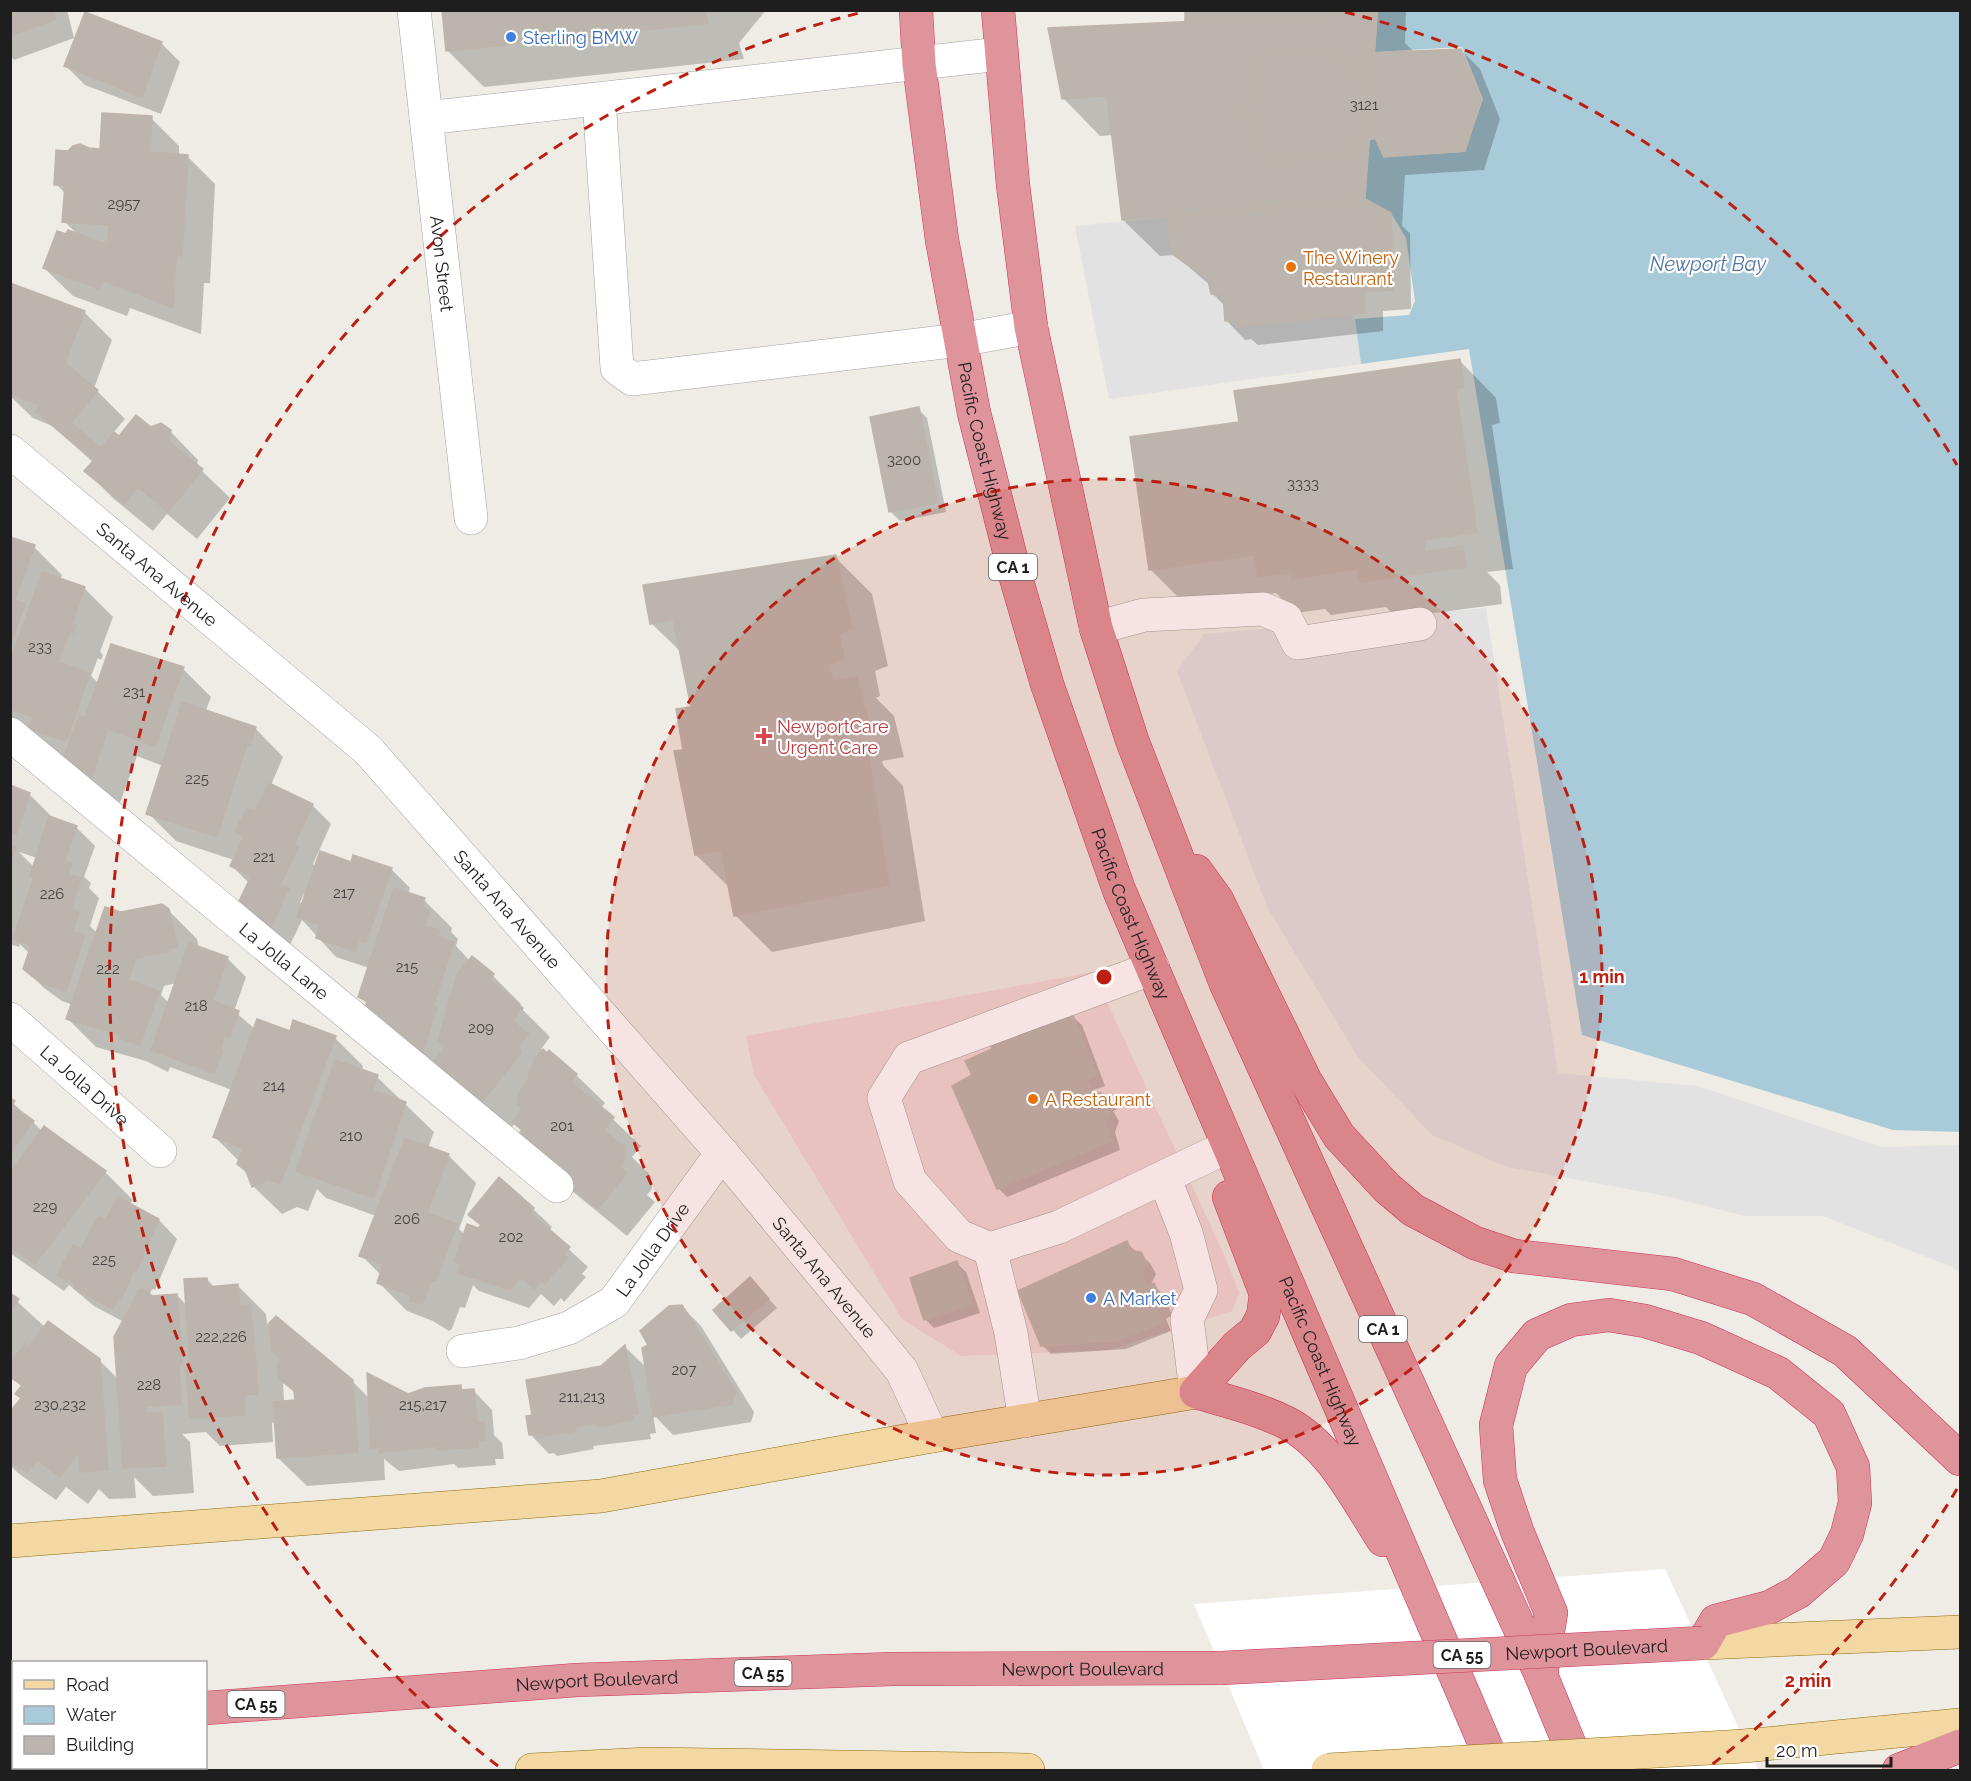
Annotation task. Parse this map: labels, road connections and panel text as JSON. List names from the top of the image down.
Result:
{
  "streets": {
    "highway": [
      "Pacific Coast Highway",
      "CA 1",
      "Newport Boulevard",
      "CA 55"
    ],
    "street": [
      "Avon Street",
      "Santa Ana Avenue",
      "La Jolla Lane",
      "La Jolla Drive"
    ]
  },
  "crossings": [
    ["Santa Ana Avenue", "La Jolla Drive"]
  ],
  "water": ["Newport Bay"],
  "places": {
    "other": [
      "Sterling BMW",
      "The Winery Restaurant",
      "A Restaurant",
      "A Market"
    ],
    "health": ["NewportCare Urgent Care"]
  },
  "house_numbers": [
    "3121",
    "2957",
    "3200",
    "3333",
    "233",
    "231",
    "225",
    "221",
    "217",
    "226",
    "215",
    "222",
    "218",
    "209",
    "214",
    "201",
    "210",
    "229",
    "206",
    "202",
    "225",
    "222,226",
    "207",
    "228",
    "211,213",
    "230,232",
    "215,217"
  ],
  "legend": ["Road", "Water", "Building"],
  "scale_bar": "20 m",
  "rings": ["1 min", "2 min"]
}
